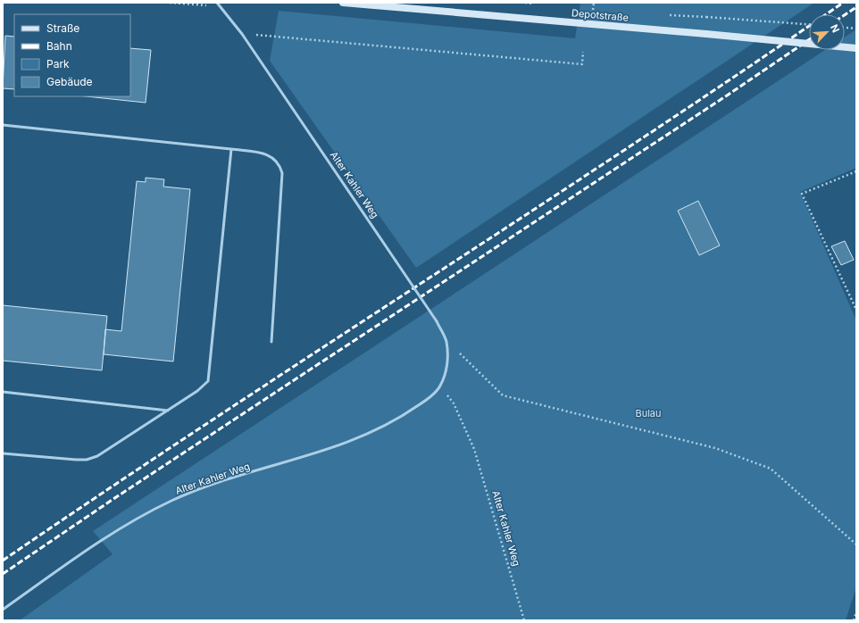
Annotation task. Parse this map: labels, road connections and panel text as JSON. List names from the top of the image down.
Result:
{
  "streets": {
    "main road": ["Depotstraße"],
    "lane": ["Alter Kahler Weg"]
  },
  "parks": ["Bulau"],
  "legend": [
    "Straße",
    "Bahn",
    "Park",
    "Gebäude"
  ],
  "north": "top right"
}
